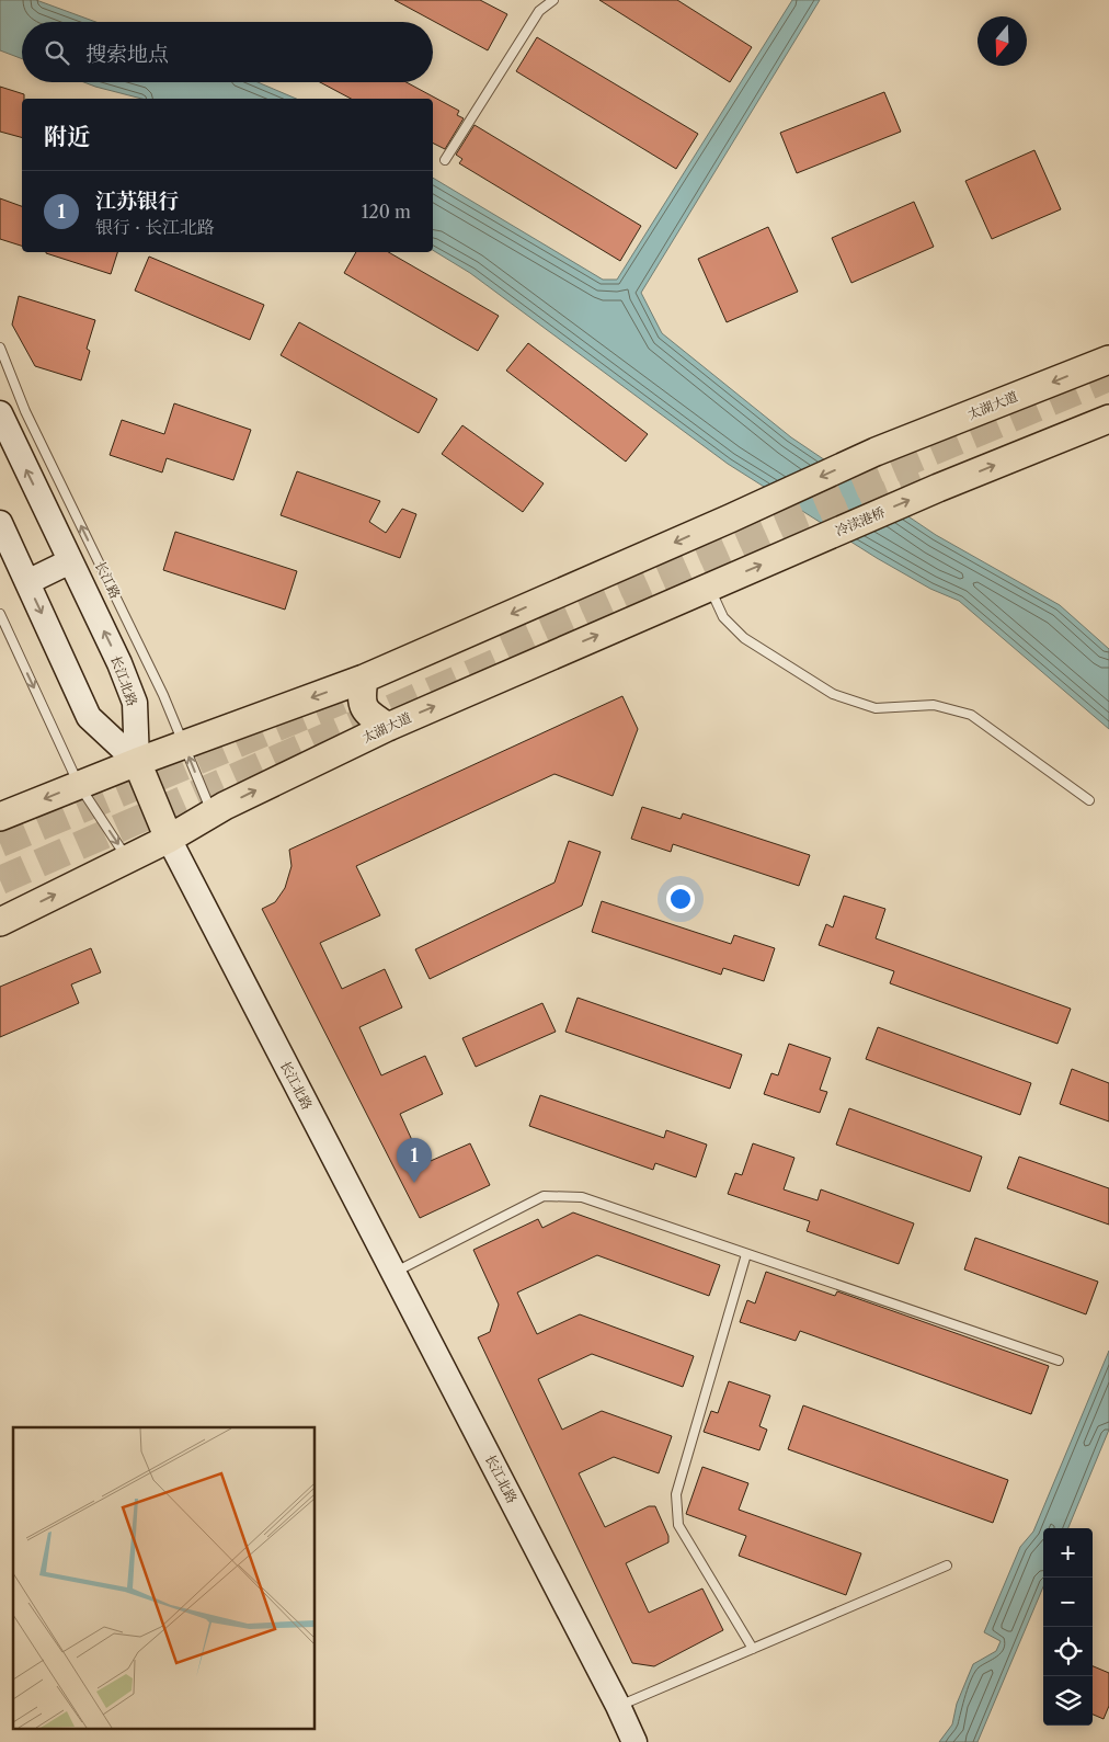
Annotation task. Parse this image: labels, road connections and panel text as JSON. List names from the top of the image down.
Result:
{
  "streets": {
    "main road": ["太湖大道", "冷渎港桥", "长江北路"],
    "lane": ["长江路"]
  },
  "crossings": [
    ["太湖大道", "冷渎港桥"],
    ["太湖大道", "长江路"],
    ["太湖大道", "长江北路"]
  ],
  "one_way": ["冷渎港桥", "长江路"],
  "north": "bottom",
  "page": {
    "search": "搜索地点",
    "heading": "附近",
    "list": [
      {
        "mark": "1",
        "name": "江苏银行",
        "note": "银行 · 长江北路",
        "value": "120 m"
      }
    ],
    "pins": "1",
    "map_buttons": ["+", "−"]
  }
}
